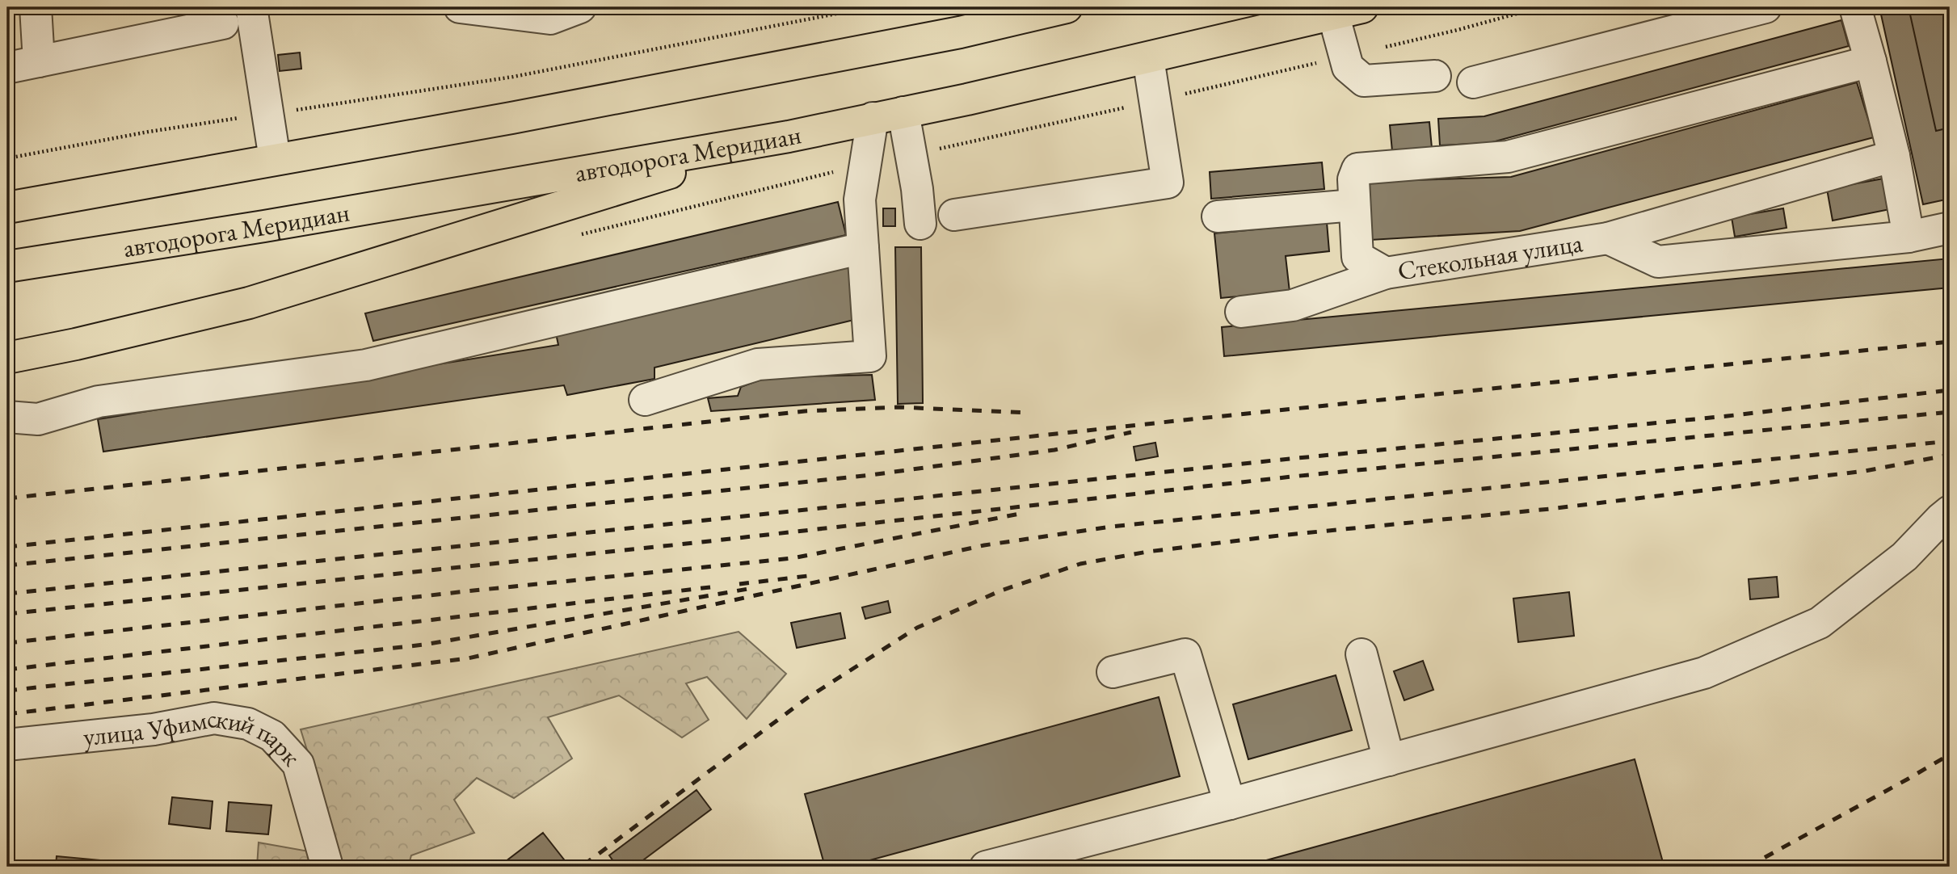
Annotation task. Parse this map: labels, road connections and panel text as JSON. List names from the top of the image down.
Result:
{
  "streets": {
    "main road": ["автодорога Меридиан"],
    "street": ["Стекольная улица", "улица Уфимский парк"]
  }
}
